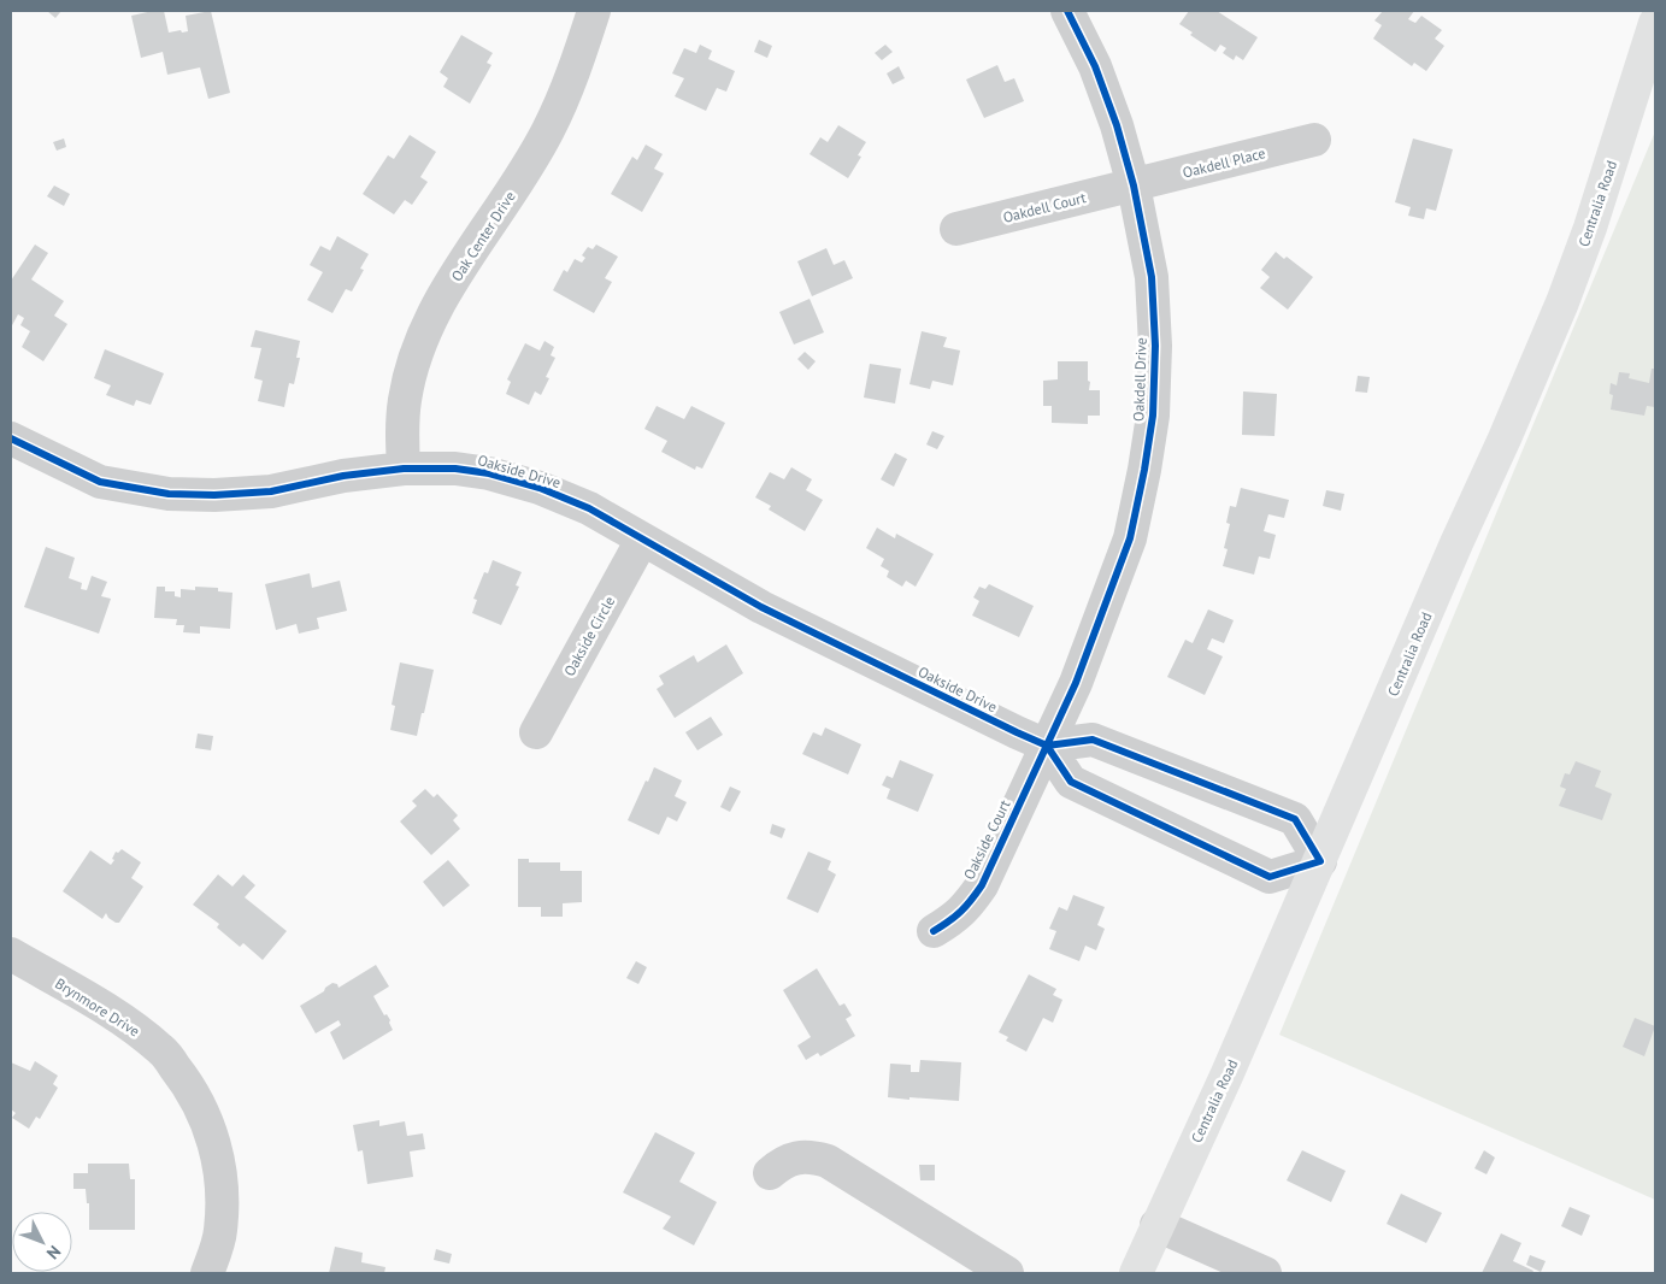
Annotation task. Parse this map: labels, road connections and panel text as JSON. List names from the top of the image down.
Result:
{
  "streets": {
    "main road": ["Centralia Road"],
    "street": [
      "Oakdell Place",
      "Oakdell Court",
      "Oak Center Drive",
      "Oakdell Drive",
      "Oakside Drive",
      "Oakside Circle",
      "Oakside Court",
      "Brynmore Drive"
    ]
  },
  "crossings": [
    ["Oakdell Place", "Oakdell Court"],
    ["Oakdell Place", "Oakdell Drive"],
    ["Oakdell Court", "Oakdell Drive"],
    ["Oak Center Drive", "Oakside Drive"],
    ["Oakdell Drive", "Oakside Drive"],
    ["Oakdell Drive", "Oakside Court"],
    ["Oakside Drive", "Oakside Circle"],
    ["Oakside Drive", "Oakside Court"]
  ],
  "north": "bottom right"
}
